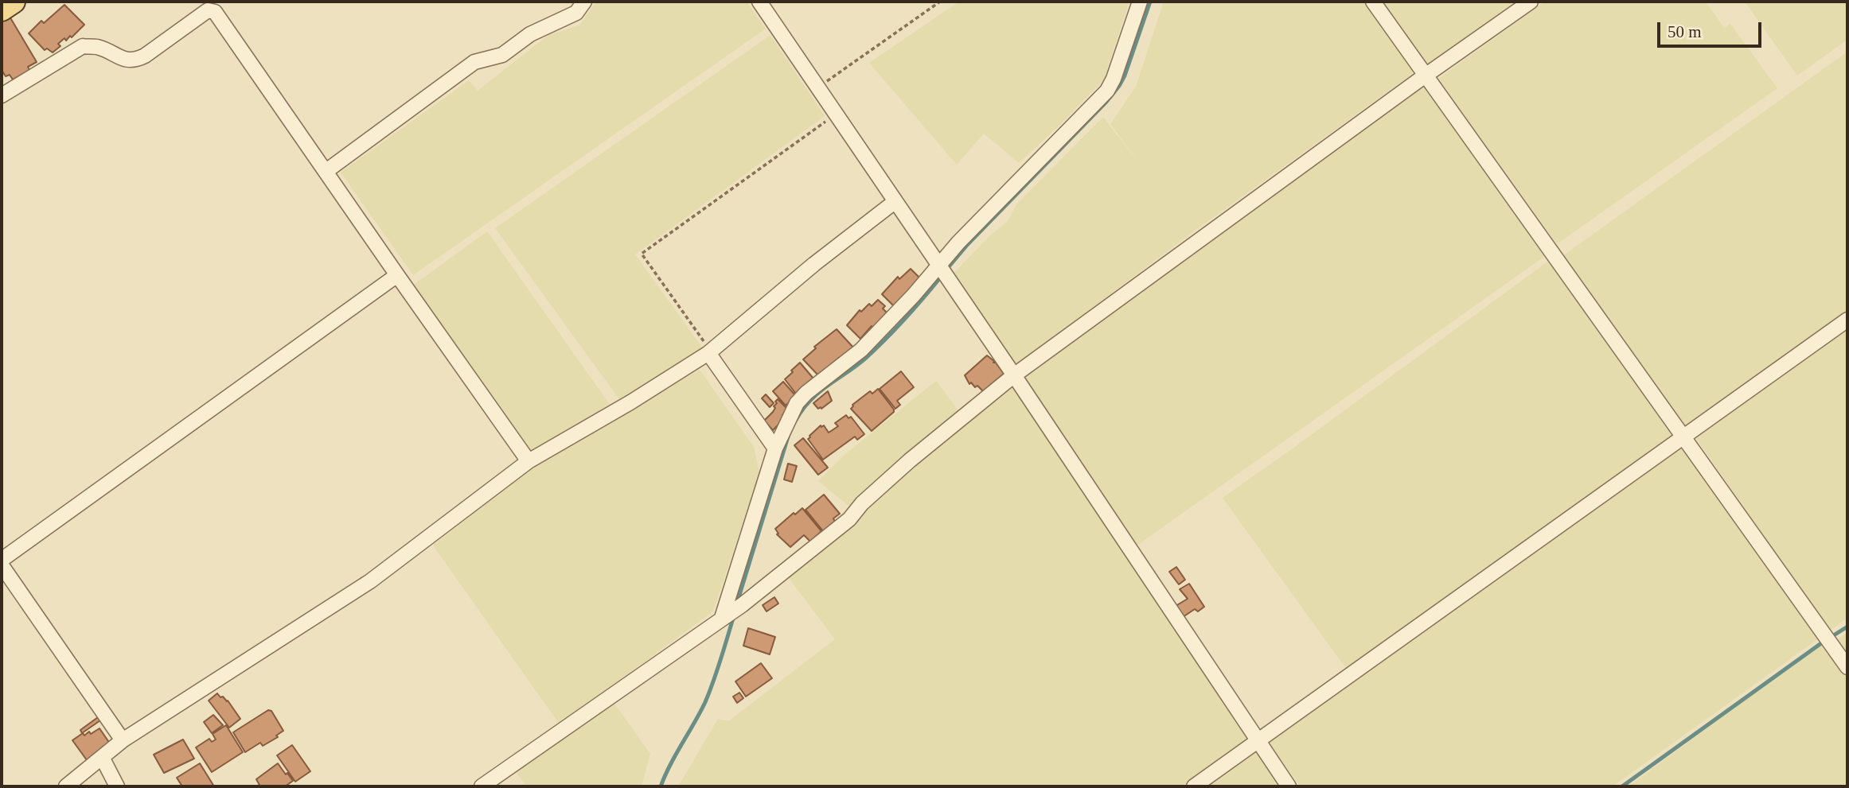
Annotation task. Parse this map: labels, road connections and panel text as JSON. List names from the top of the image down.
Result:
{
  "scale_bar": "50 m"
}
